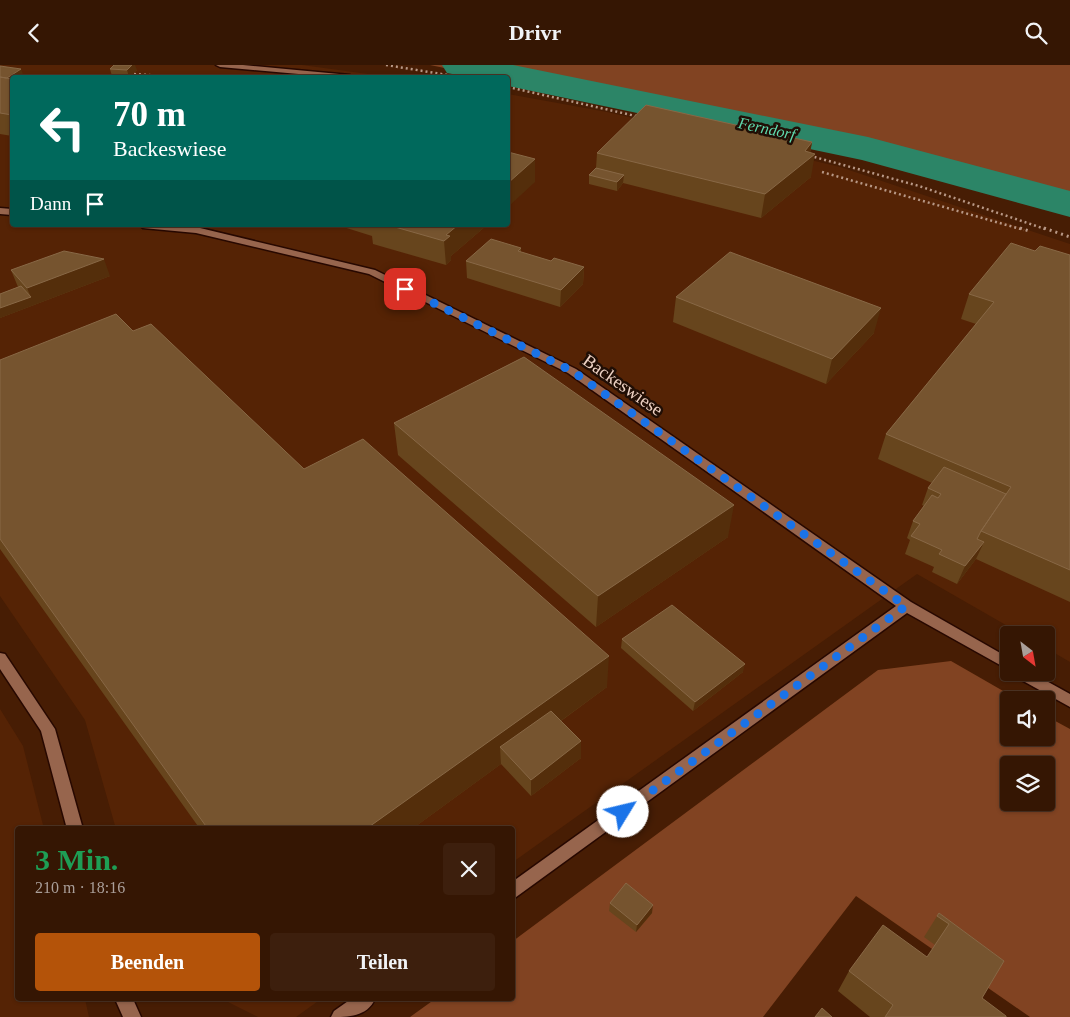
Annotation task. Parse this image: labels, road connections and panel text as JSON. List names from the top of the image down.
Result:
{
  "streets": {
    "street": ["Backeswiese"]
  },
  "water": ["Ferndorf"],
  "north": "bottom right",
  "page": {
    "header": "Drivr",
    "turn": ["70 m", "Backeswiese"],
    "then": "Dann",
    "heading": ["3 Min.", "210 m · 18:16"],
    "buttons": ["Beenden", "Teilen"]
  }
}
